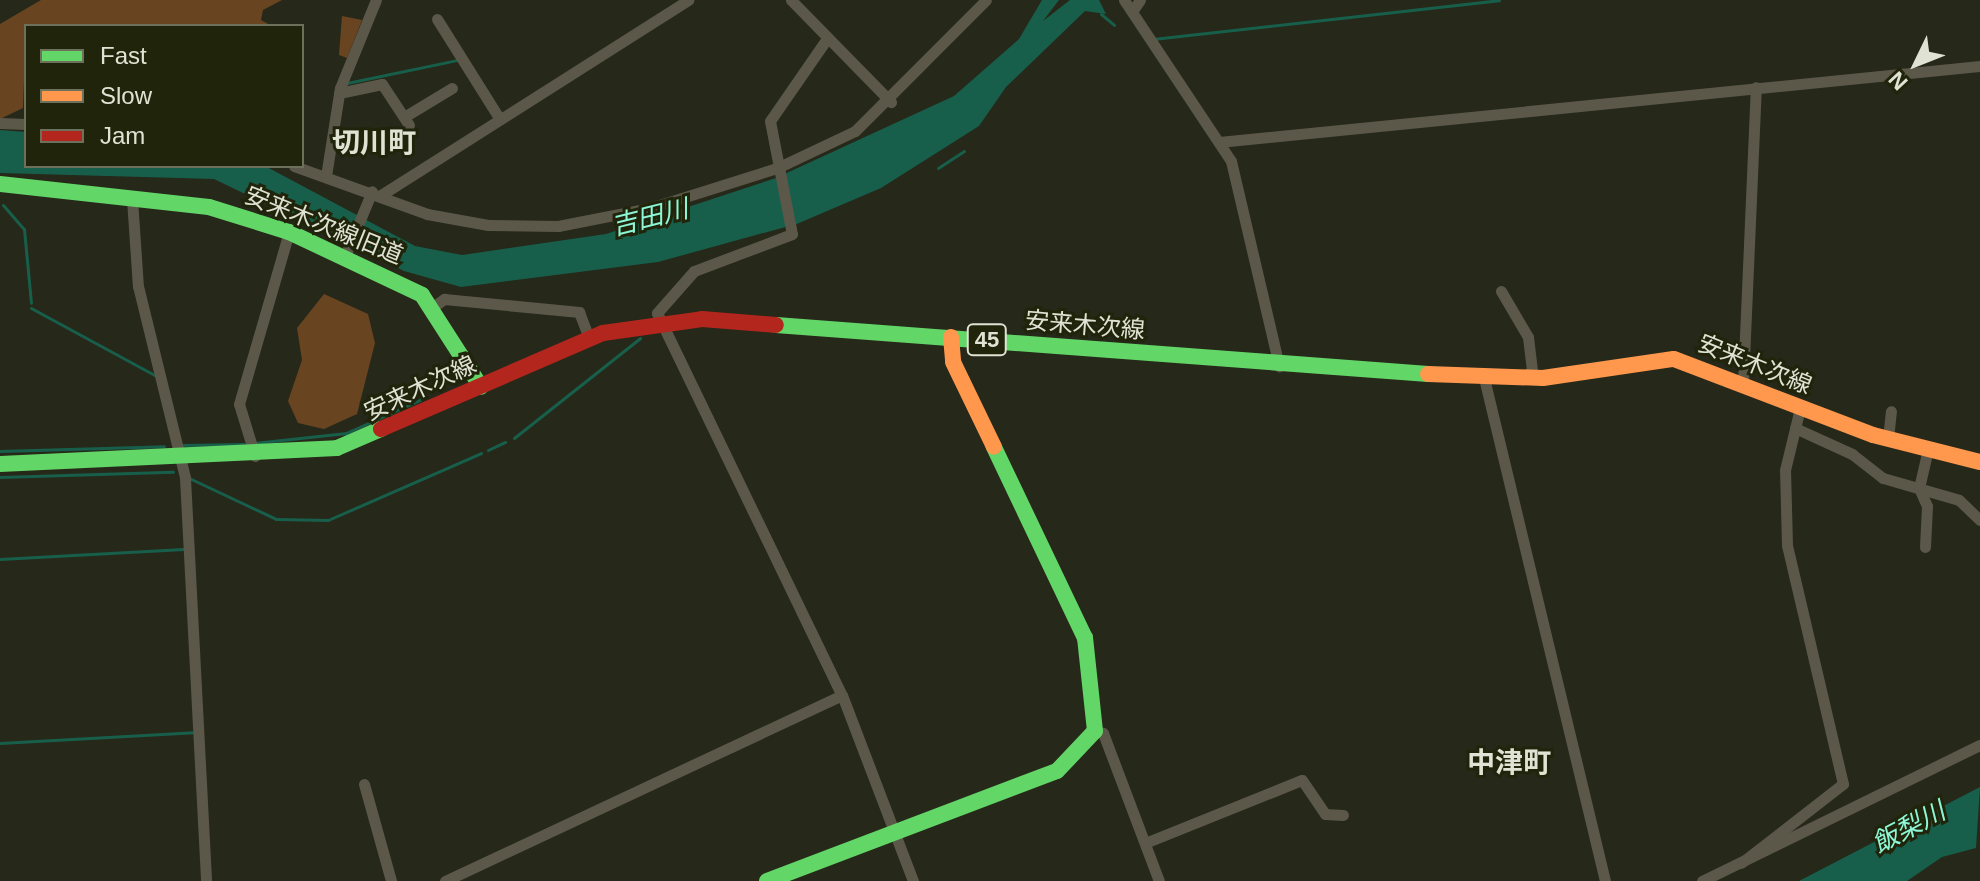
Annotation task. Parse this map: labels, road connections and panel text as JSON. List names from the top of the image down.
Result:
{
  "streets": {
    "main road": ["安来木次線旧道", "安来木次線", "45"]
  },
  "crossings": [
    ["安来木次線旧道", "安来木次線"]
  ],
  "districts": ["切川町", "中津町"],
  "water": ["吉田川", "飯梨川"],
  "legend": ["Fast", "Slow", "Jam"],
  "north": "bottom left"
}
